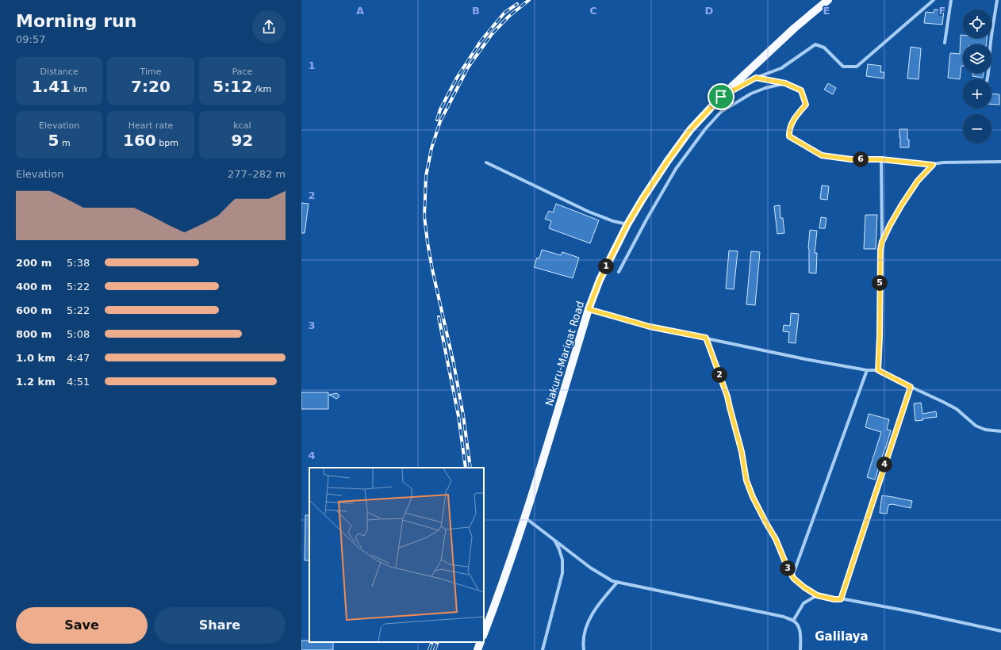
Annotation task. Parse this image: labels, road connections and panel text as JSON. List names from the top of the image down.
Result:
{
  "streets": {
    "main road": ["Nakuru-Marigat Road"]
  },
  "districts": ["Galilaya"],
  "page": {
    "heading": ["Morning run", "09:57"],
    "map_buttons": ["+", "−"],
    "stats": [
      ["Distance", "1.41 km"],
      ["Time", "7:20"],
      ["Pace", "5:12 /km"],
      ["Elevation", "5 m"],
      ["Heart rate", "160 bpm"],
      ["kcal", "92"]
    ],
    "pins": [
      "6",
      "1",
      "5",
      "2",
      "4",
      "3"
    ],
    "chart": ["Elevation", "277–282 m"],
    "list": [
      {
        "name": "200 m",
        "note": "5:38"
      },
      {
        "name": "400 m",
        "note": "5:22"
      },
      {
        "name": "600 m",
        "note": "5:22"
      },
      {
        "name": "800 m",
        "note": "5:08"
      },
      {
        "name": "1.0 km",
        "note": "4:47"
      },
      {
        "name": "1.2 km",
        "note": "4:51"
      }
    ],
    "buttons": ["Save", "Share"]
  },
  "grid": {
    "columns": [
      "A",
      "B",
      "C",
      "D",
      "E",
      "F"
    ],
    "rows": [
      "1",
      "2",
      "3",
      "4"
    ]
  }
}
